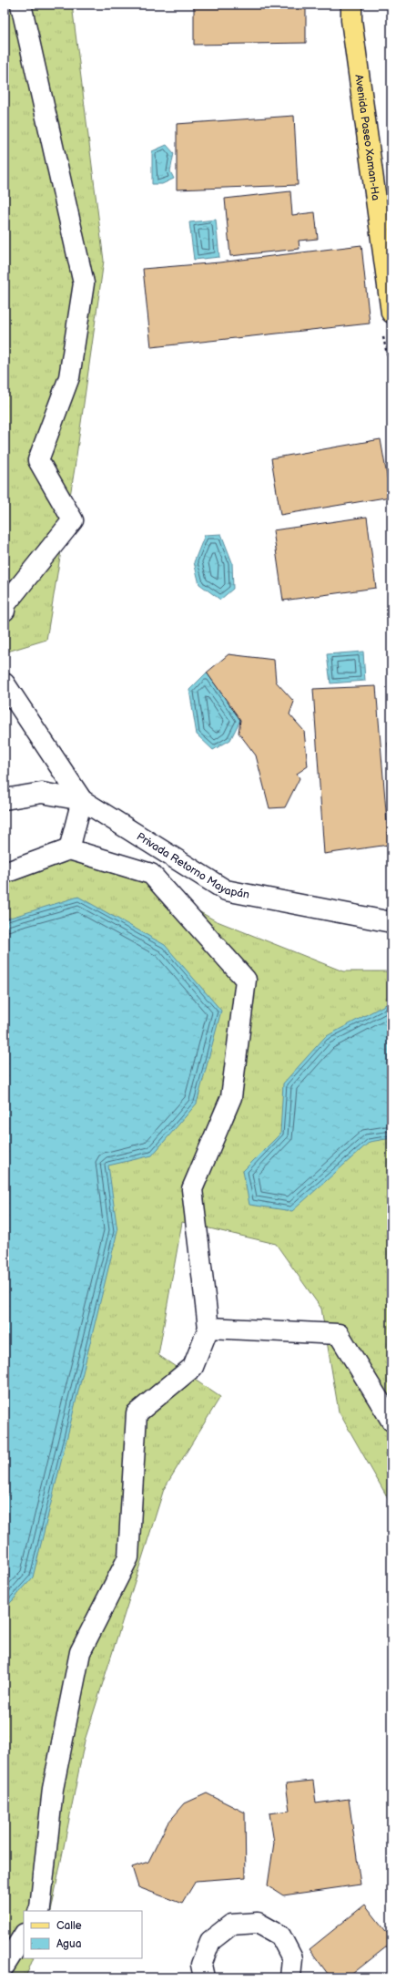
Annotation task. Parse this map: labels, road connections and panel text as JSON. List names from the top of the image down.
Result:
{
  "streets": {
    "main road": ["Avenida Paseo Xaman-Ha"],
    "street": ["Privada Retorno Mayapán"]
  },
  "legend": ["Calle", "Agua"]
}
